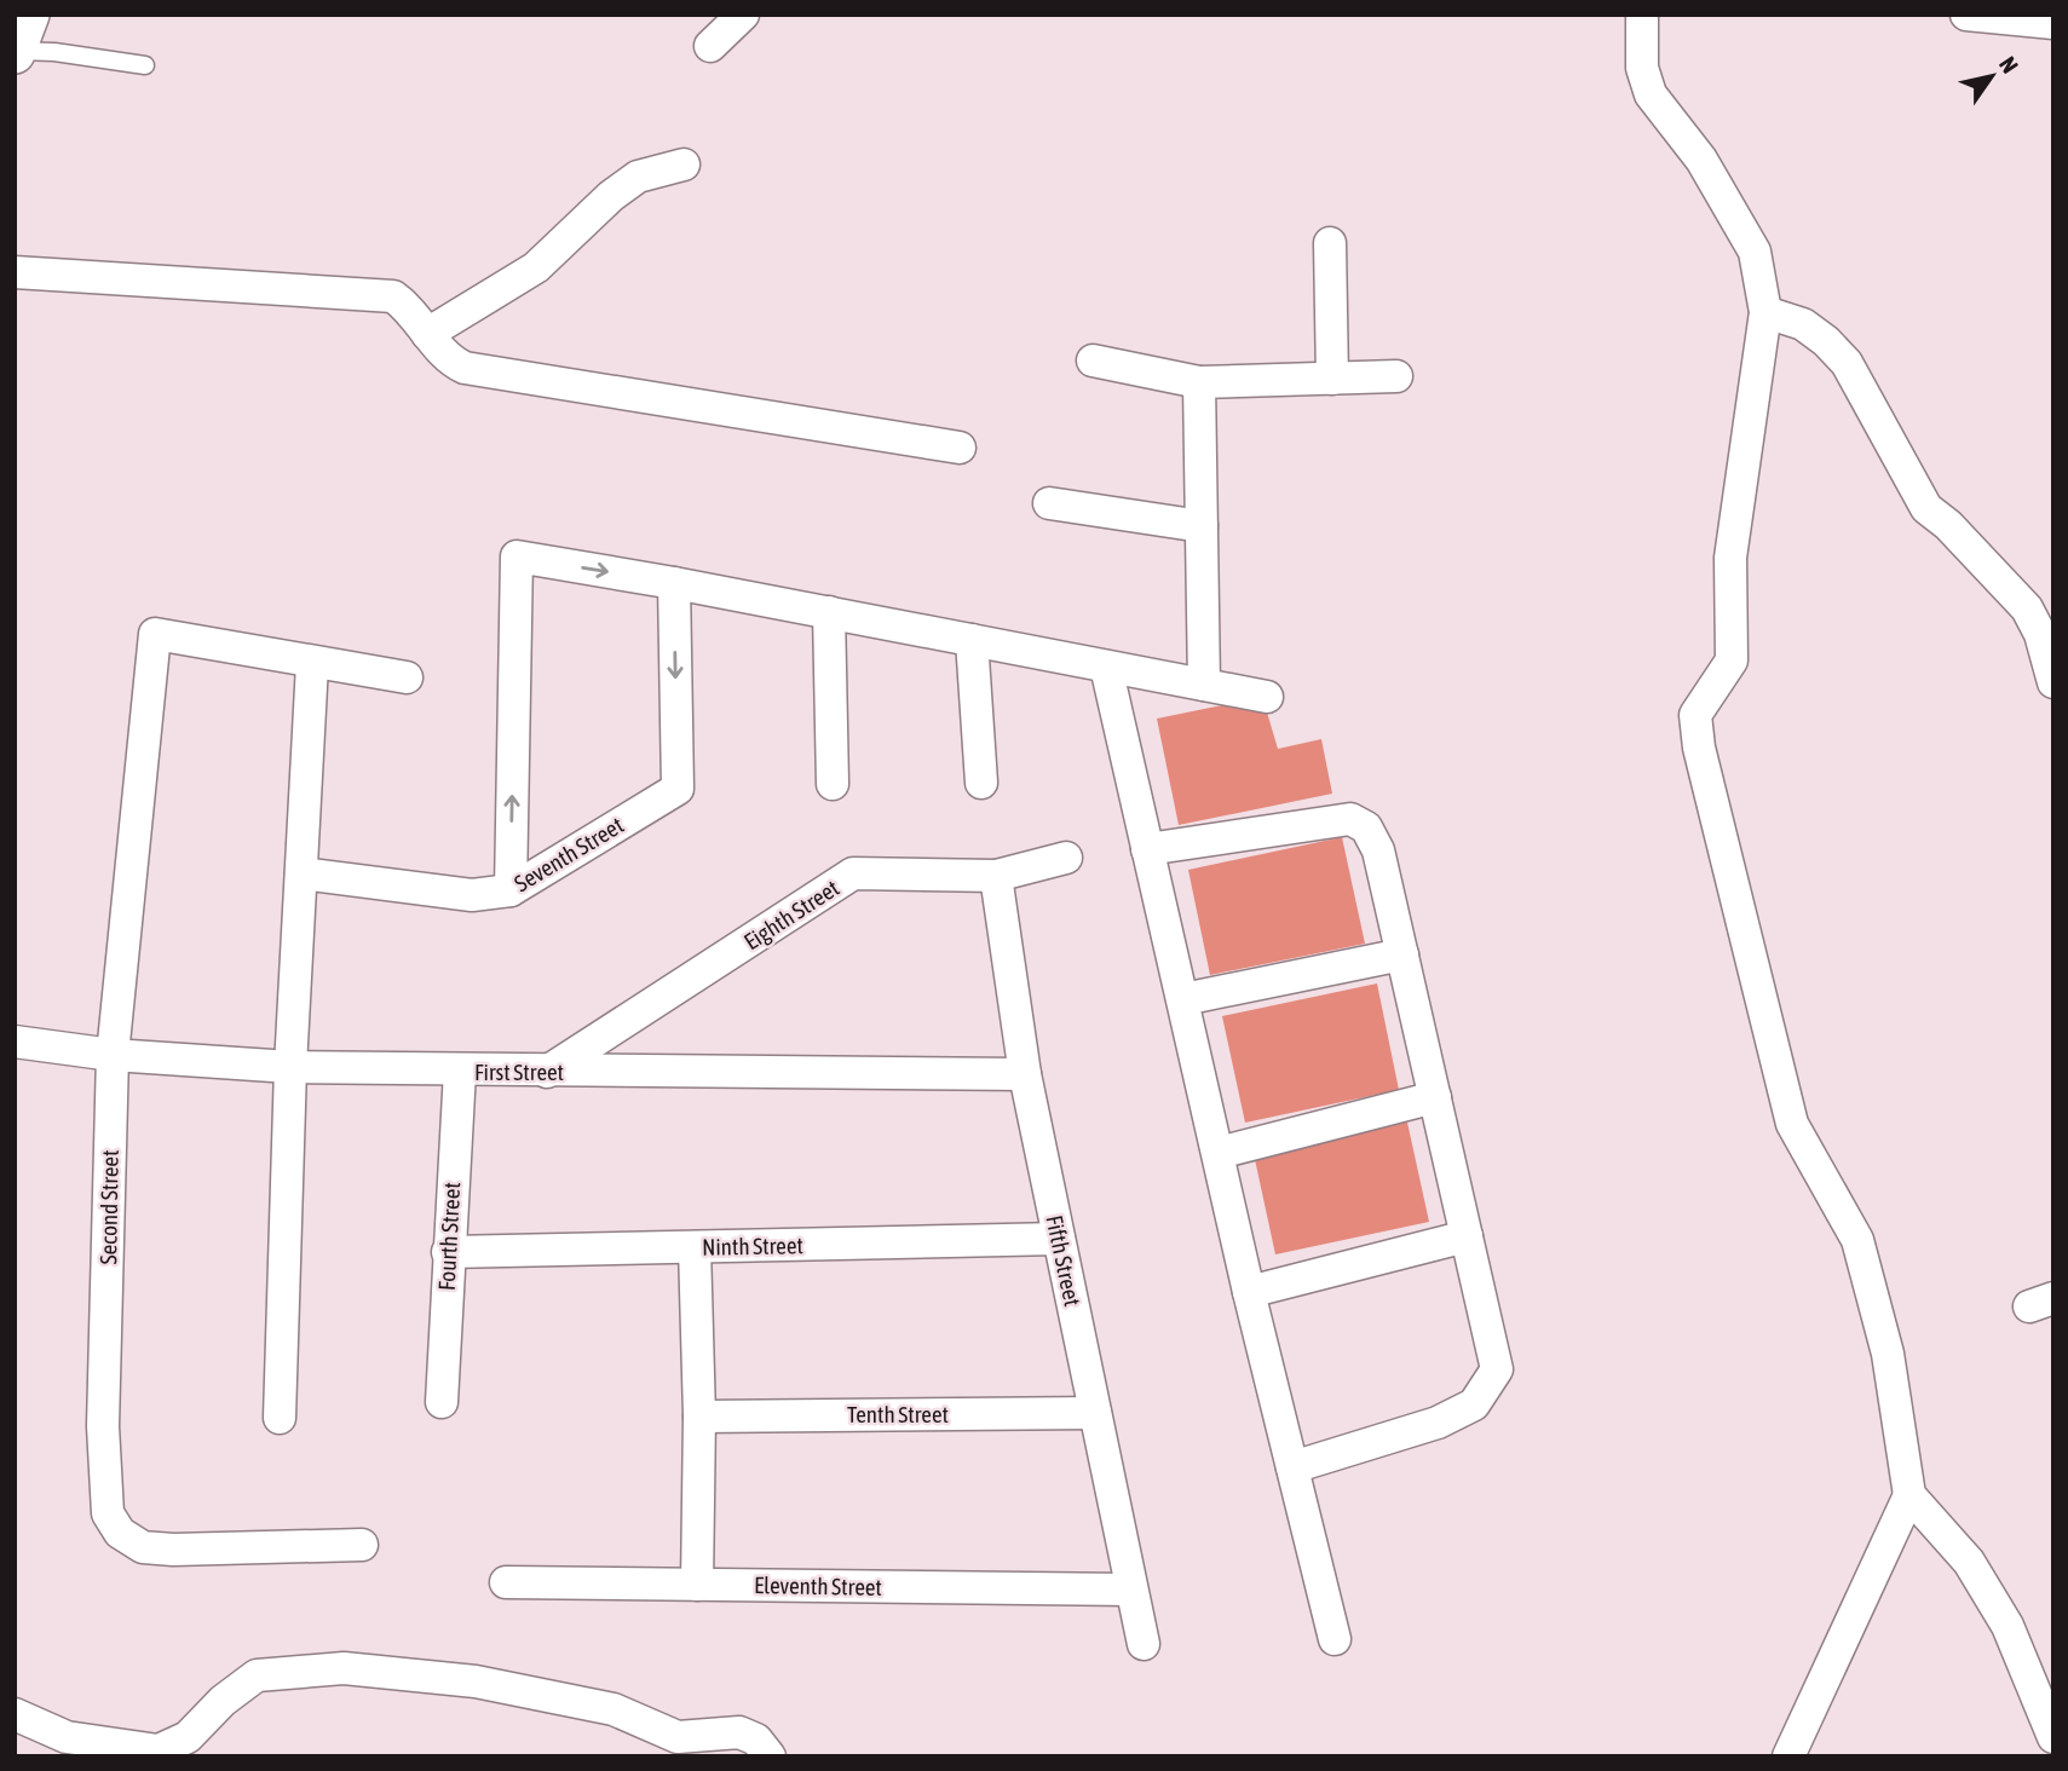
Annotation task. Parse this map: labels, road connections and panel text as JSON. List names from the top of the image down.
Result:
{
  "streets": {
    "street": [
      "Seventh Street",
      "Eighth Street",
      "First Street",
      "Second Street",
      "Fourth Street",
      "Ninth Street",
      "Fifth Street",
      "Tenth Street",
      "Eleventh Street"
    ]
  },
  "crossings": [
    ["Eighth Street", "First Street"],
    ["Eighth Street", "Fifth Street"],
    ["First Street", "Second Street"],
    ["First Street", "Fourth Street"],
    ["First Street", "Fifth Street"],
    ["Fourth Street", "Ninth Street"],
    ["Ninth Street", "Fifth Street"],
    ["Fifth Street", "Tenth Street"],
    ["Fifth Street", "Eleventh Street"]
  ],
  "one_way": ["Seventh Street"],
  "north": "top right"
}
